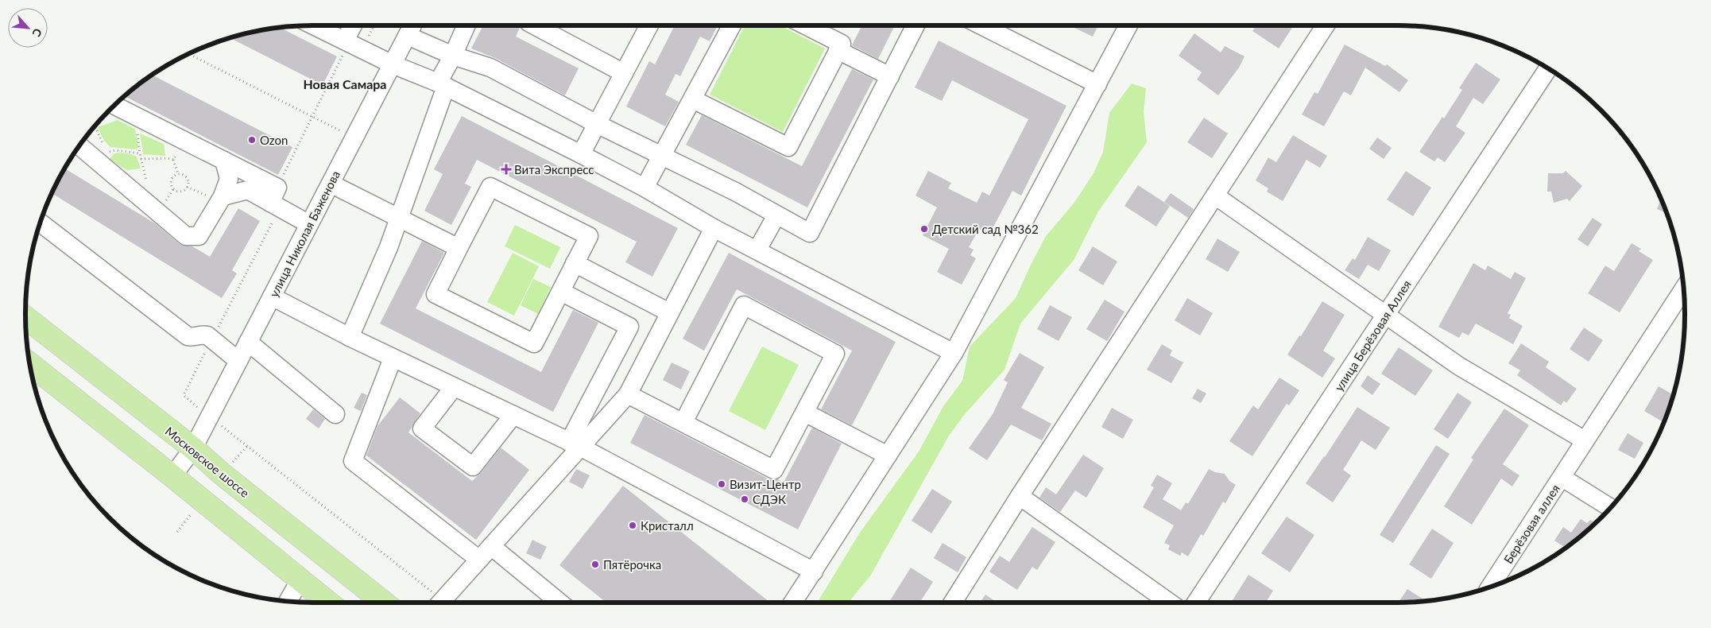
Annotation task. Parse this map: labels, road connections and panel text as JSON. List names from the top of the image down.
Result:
{
  "streets": {
    "main road": ["Московское шоссе"],
    "street": ["улица Николая Баженова", "улица Берёзовая Аллея", "Берёзовая аллея"]
  },
  "crossings": [
    ["улица Николая Баженова", "Московское шоссе"]
  ],
  "districts": ["Новая Самара"],
  "places": {
    "other": [
      "Ozon",
      "Детский сад №362",
      "Визит-Центр",
      "СДЭК",
      "Кристалл",
      "Пятёрочка"
    ],
    "health": ["Вита Экспресс"]
  },
  "north": "bottom right"
}
